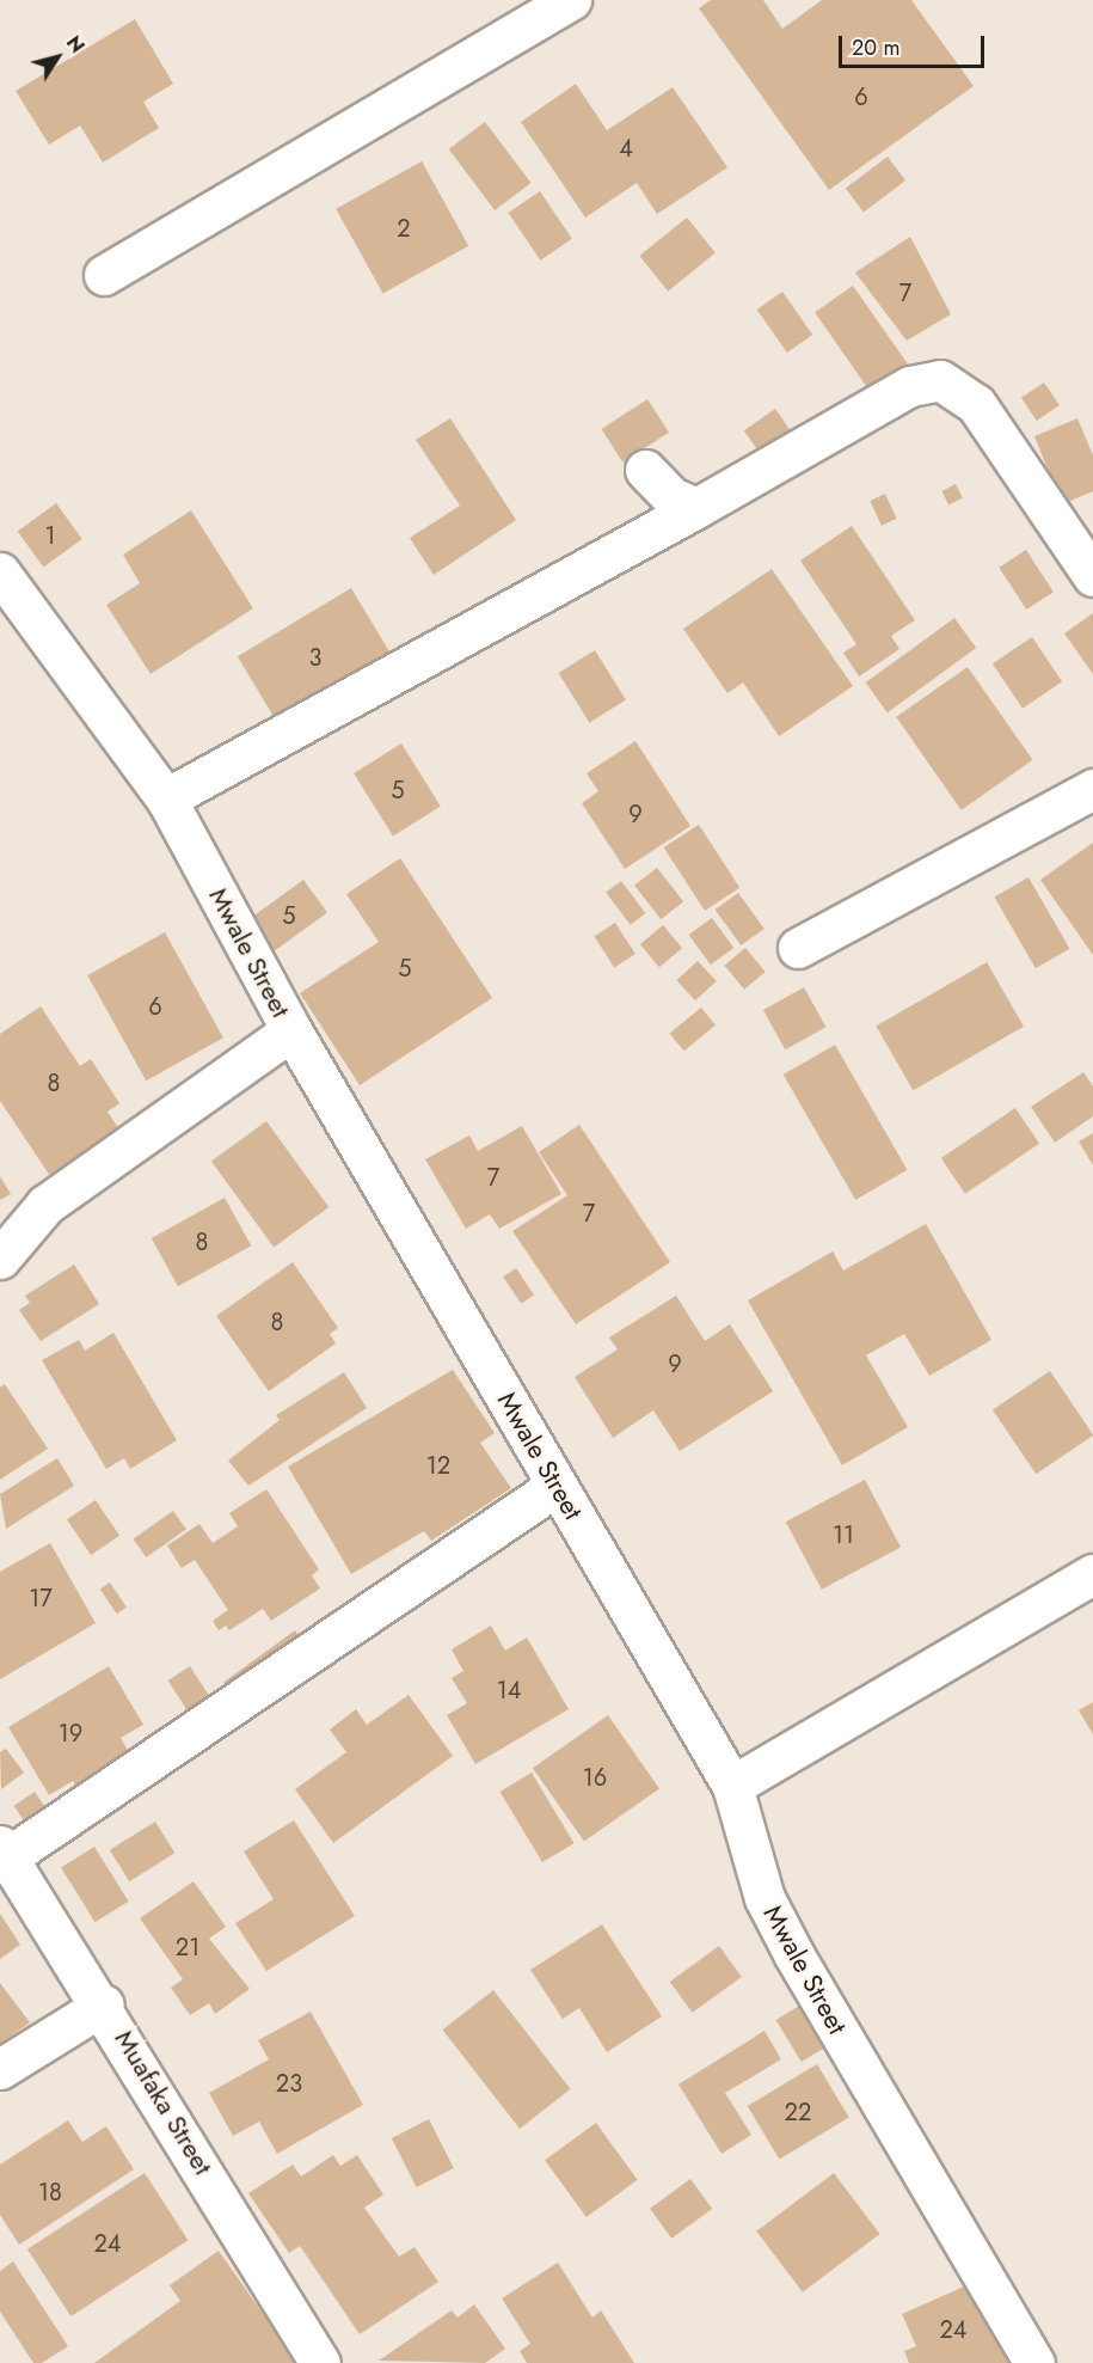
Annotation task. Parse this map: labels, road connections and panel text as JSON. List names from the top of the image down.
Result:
{
  "streets": {
    "street": ["Mwale Street", "Muafaka Street"]
  },
  "house_numbers": [
    "6",
    "4",
    "2",
    "7",
    "1",
    "3",
    "5",
    "9",
    "5",
    "5",
    "6",
    "8",
    "7",
    "7",
    "8",
    "8",
    "9",
    "12",
    "11",
    "17",
    "14",
    "19",
    "16",
    "21",
    "23",
    "22",
    "18",
    "24",
    "24"
  ],
  "scale_bar": "20 m",
  "north": "top right"
}
